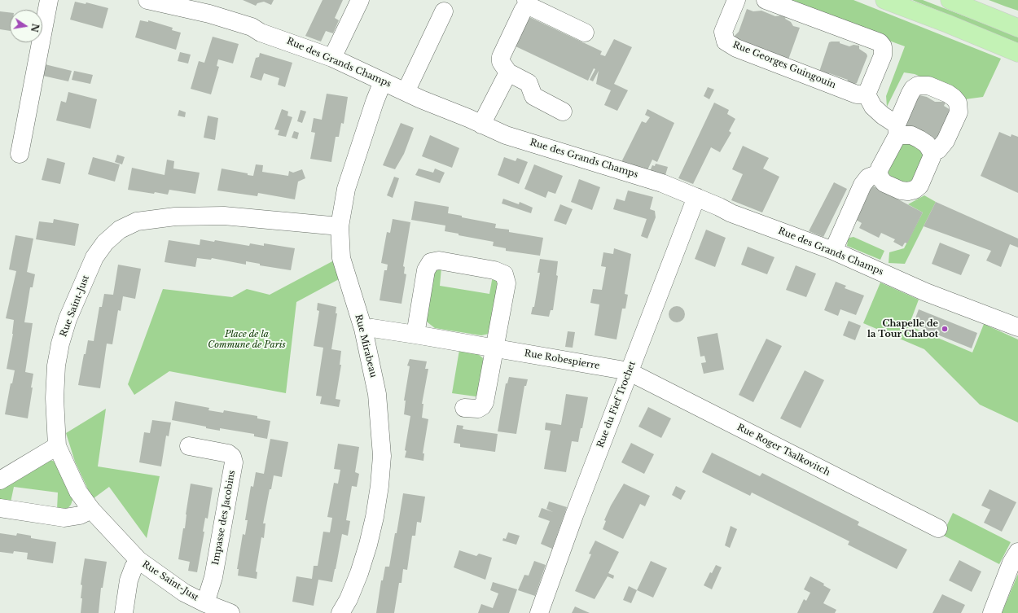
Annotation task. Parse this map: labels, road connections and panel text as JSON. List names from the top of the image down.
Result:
{
  "streets": {
    "street": [
      "Rue des Grands Champs",
      "Rue Georges Guingouin",
      "Rue Saint-Just",
      "Rue Mirabeau",
      "Rue Robespierre",
      "Rue du Fief Trochet",
      "Rue Roger Tsalkovitch",
      "Impasse des Jacobins"
    ]
  },
  "crossings": [
    ["Rue des Grands Champs", "Rue Mirabeau"],
    ["Rue des Grands Champs", "Rue du Fief Trochet"],
    ["Rue Saint-Just", "Rue Mirabeau"],
    ["Rue Saint-Just", "Impasse des Jacobins"],
    ["Rue Mirabeau", "Rue Robespierre"],
    ["Rue Robespierre", "Rue du Fief Trochet"],
    ["Rue Robespierre", "Rue Roger Tsalkovitch"],
    ["Rue du Fief Trochet", "Rue Roger Tsalkovitch"]
  ],
  "parks": ["Place de la Commune de Paris"],
  "places": ["Chapelle de la Tour Chabot"],
  "north": "right"
}
